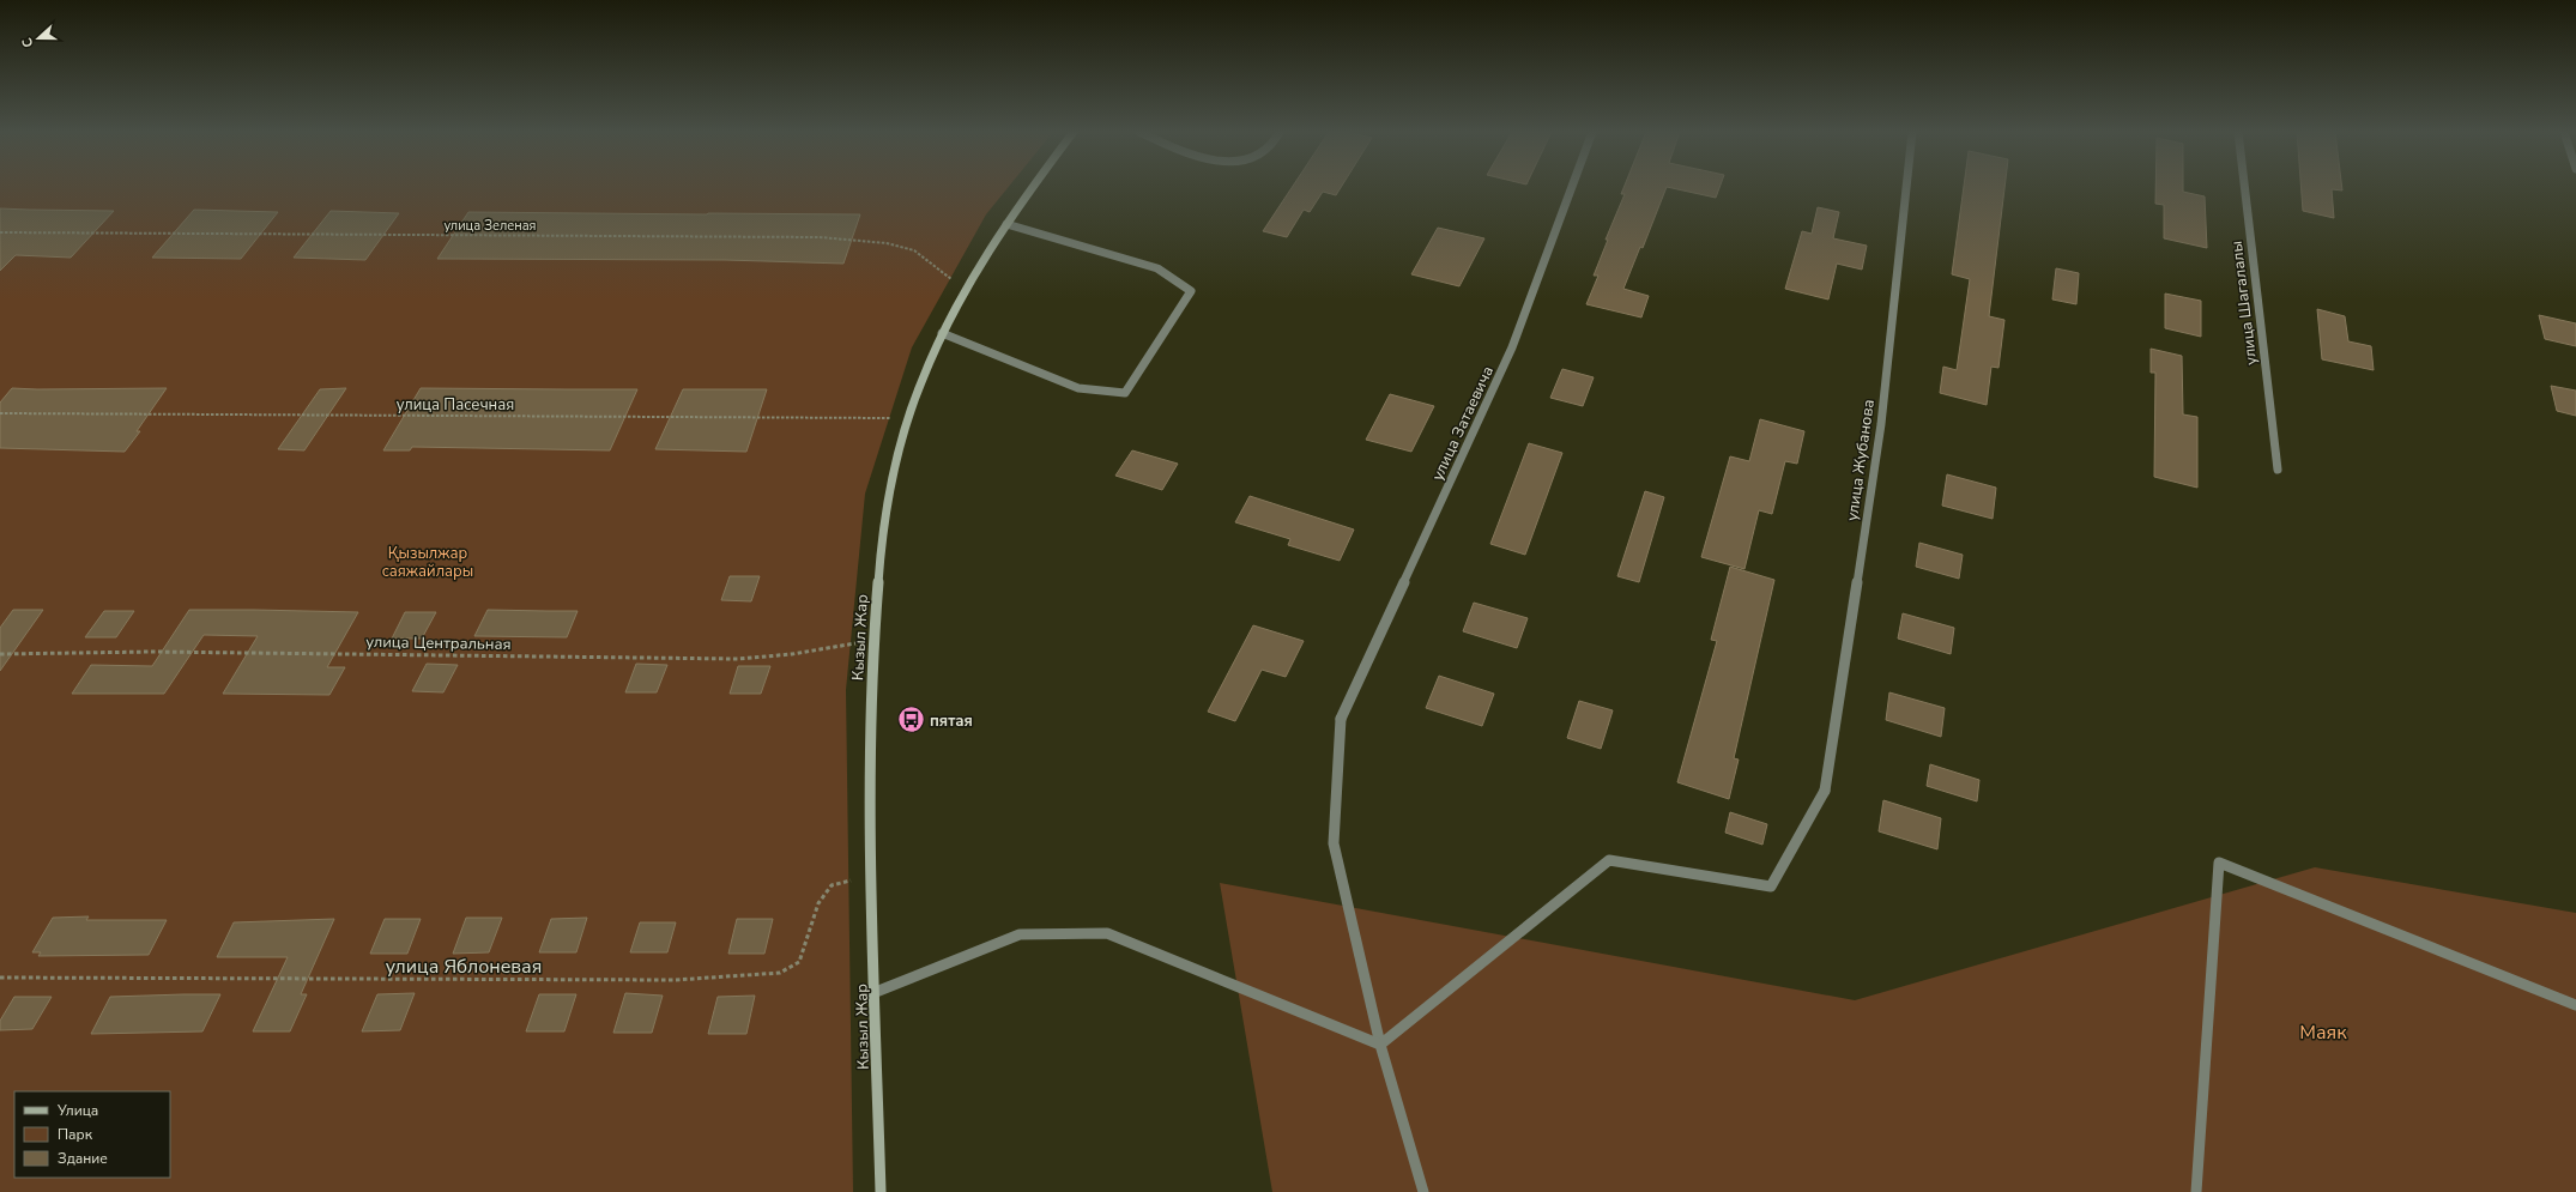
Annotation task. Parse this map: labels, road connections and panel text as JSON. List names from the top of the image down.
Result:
{
  "streets": {
    "main road": ["Кызыл Жар"],
    "street": ["улица Шагалалы", "улица Затаевича", "улица Жубанова"],
    "path": [
      "улица Зеленая",
      "улица Пасечная",
      "улица Центральная",
      "улица Яблоневая"
    ]
  },
  "crossings": [
    ["улица Зеленая", "Кызыл Жар"],
    ["улица Пасечная", "Кызыл Жар"],
    ["улица Затаевича", "улица Жубанова"],
    ["Кызыл Жар", "улица Центральная"],
    ["Кызыл Жар", "улица Яблоневая"]
  ],
  "parks": ["Қызылжар саяжайлары", "Маяк"],
  "places": {
    "bus stop": ["пятая"]
  },
  "legend": ["Улица", "Парк", "Здание"],
  "north": "left"
}
